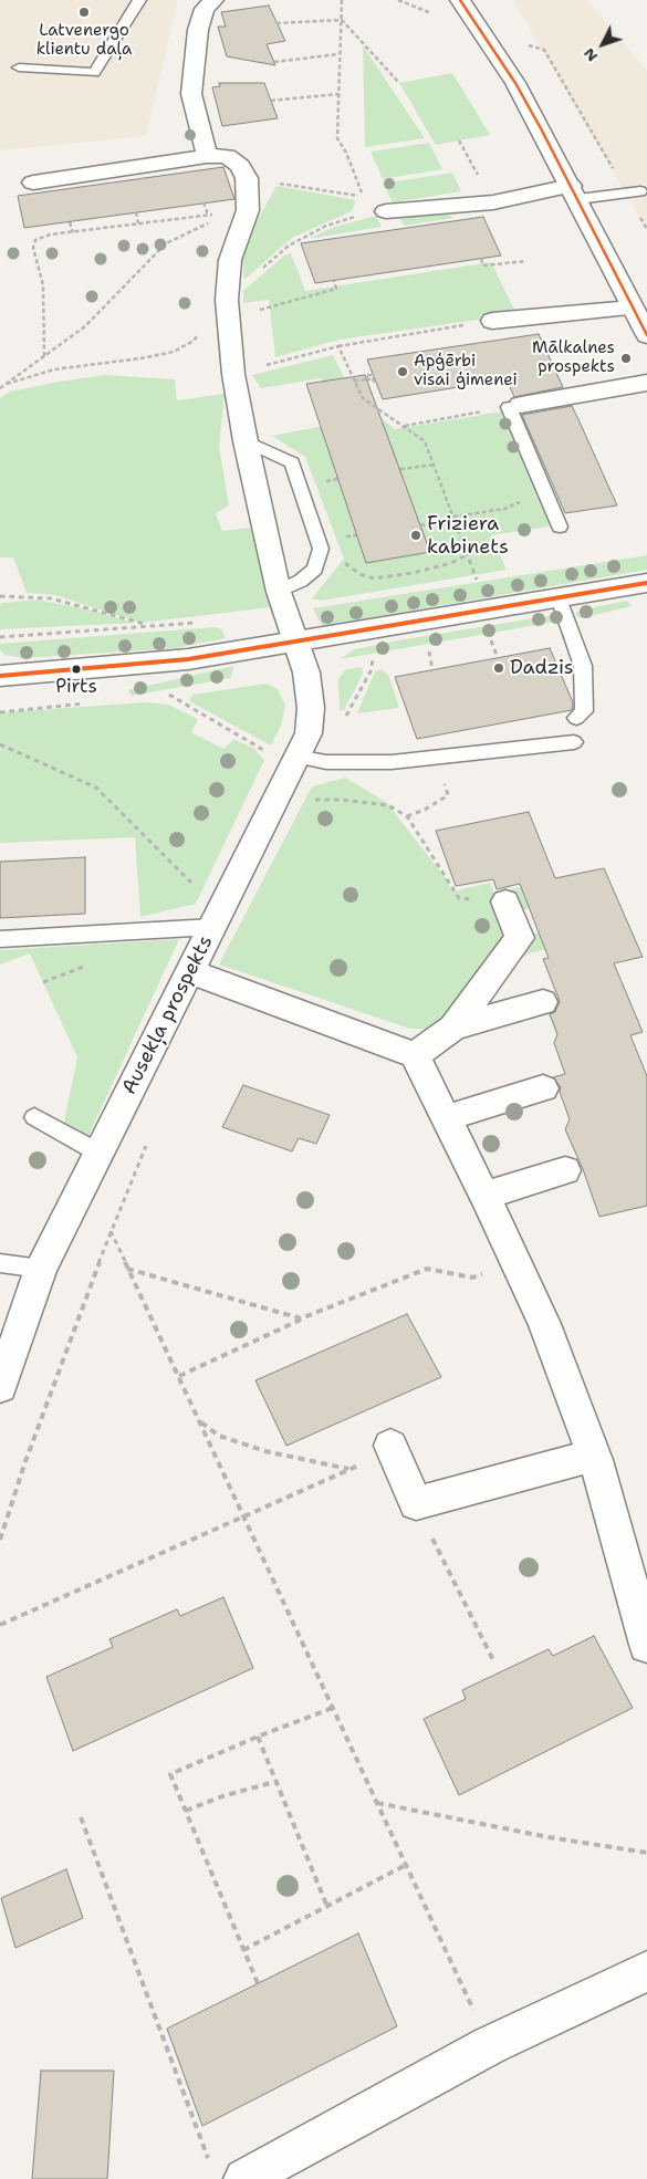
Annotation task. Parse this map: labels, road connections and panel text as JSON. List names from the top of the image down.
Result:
{
  "streets": {
    "street": ["Ausekļa prospekts"]
  },
  "places": [
    "Latvenergo klientu daļa",
    "Mālkalnes prospekts",
    "Apģērbi visai ģimenei",
    "Friziera kabinets",
    "Dadzis",
    "Pirts"
  ],
  "north": "bottom left"
}
